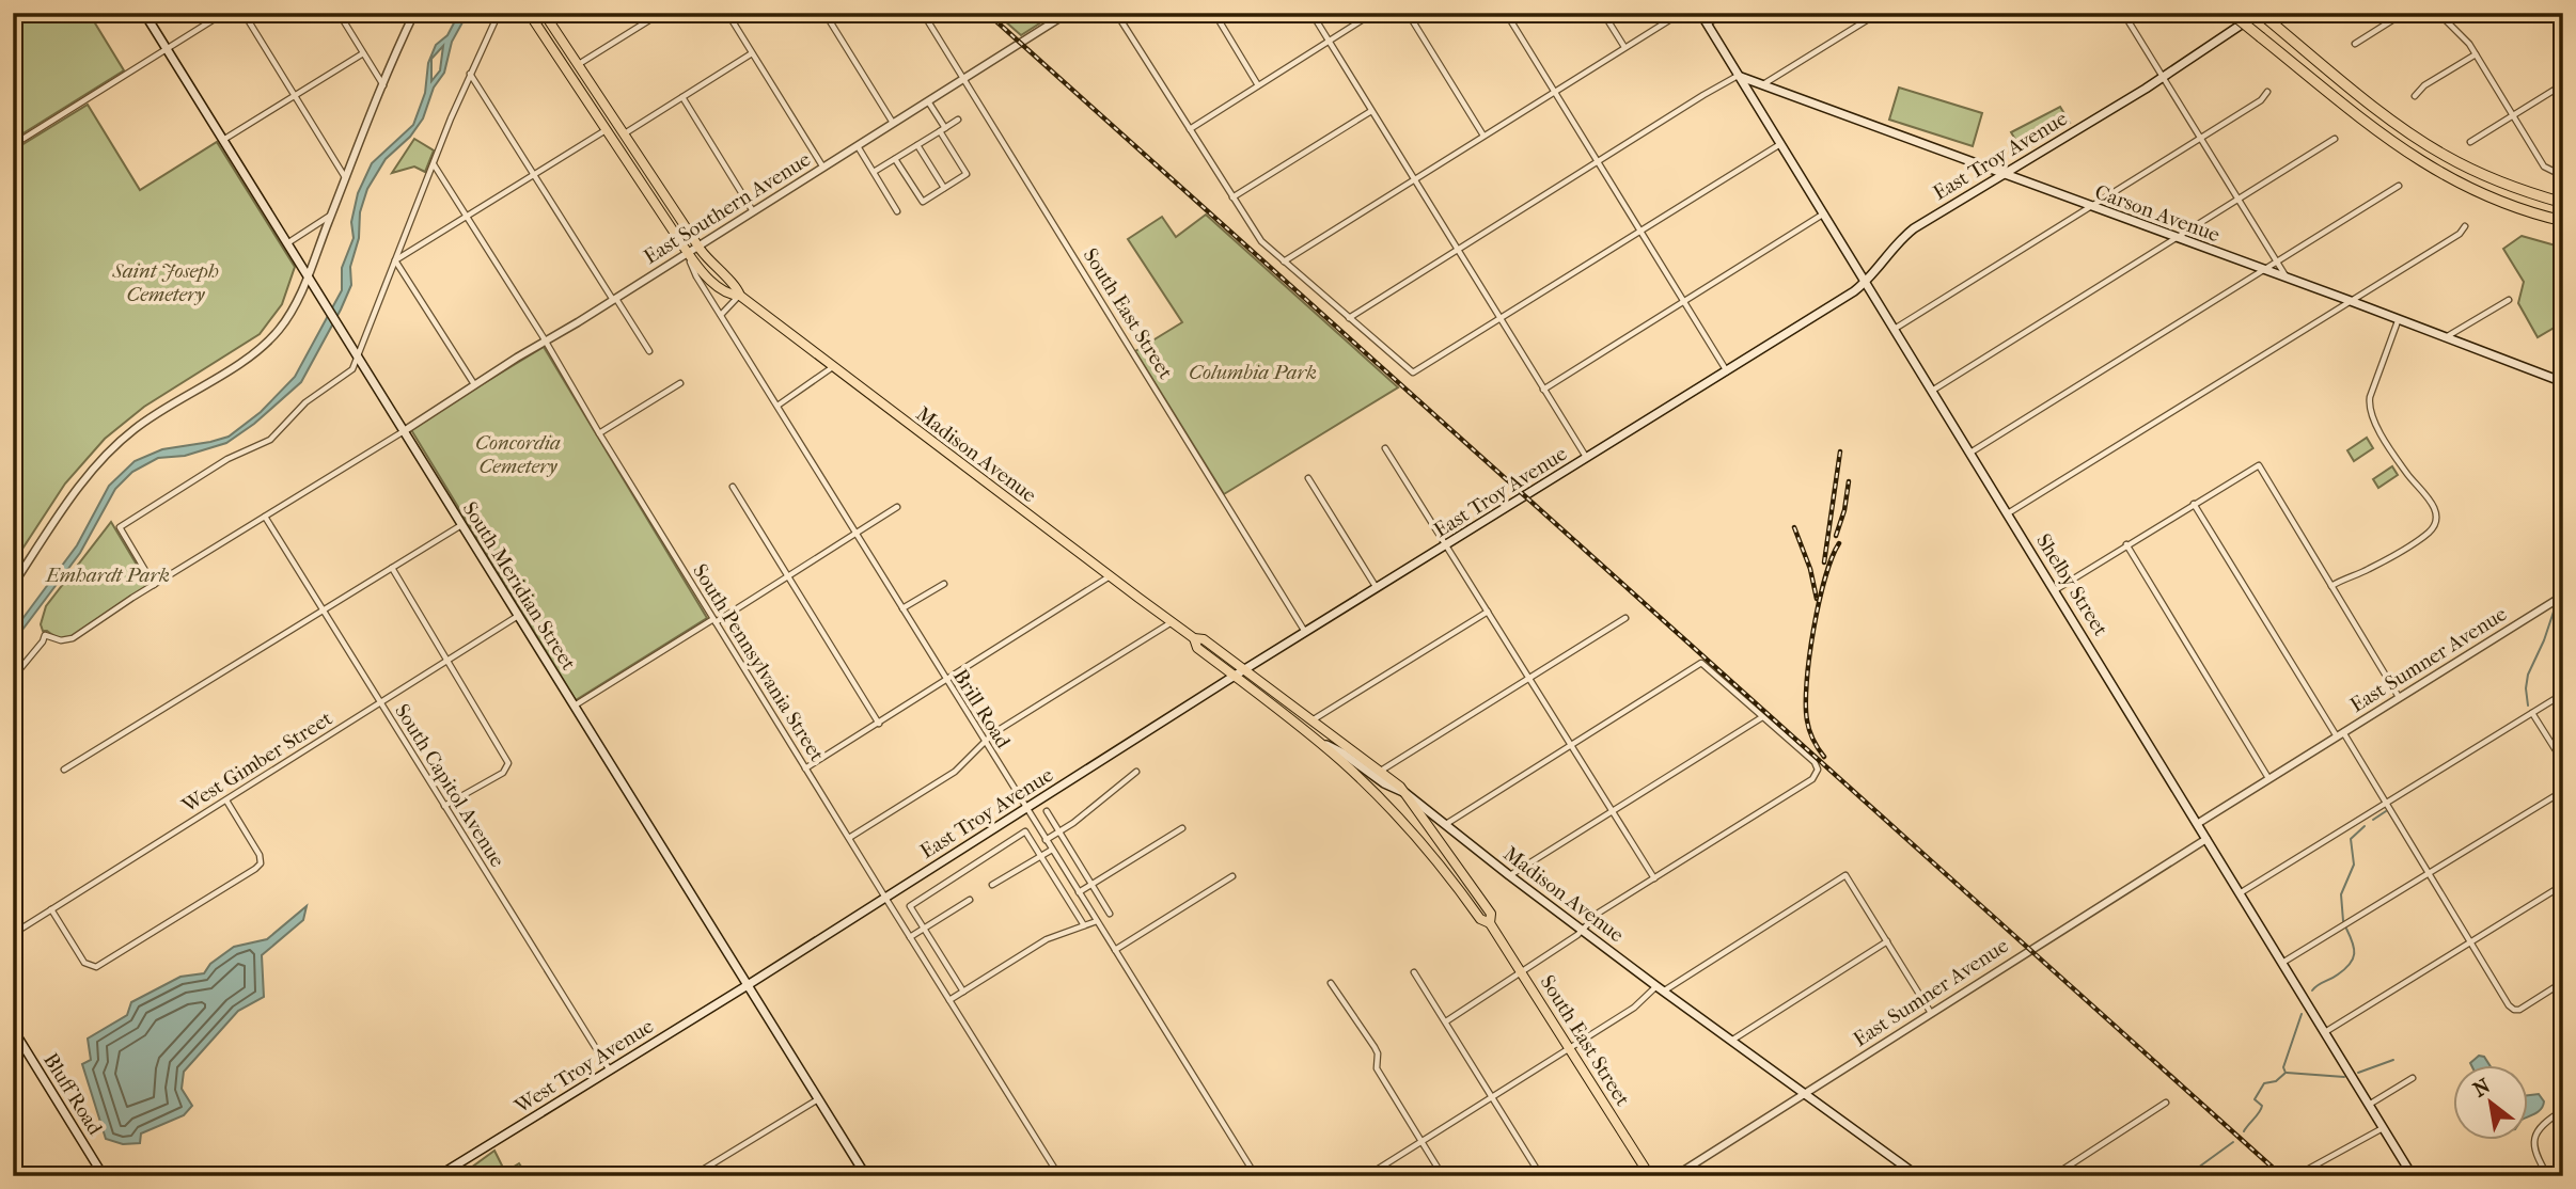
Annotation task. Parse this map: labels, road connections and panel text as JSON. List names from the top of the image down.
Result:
{
  "streets": {
    "main road": [
      "East Troy Avenue",
      "Carson Avenue",
      "South East Street",
      "Madison Avenue",
      "Shelby Street",
      "South Meridian Street",
      "West Troy Avenue",
      "Bluff Road"
    ],
    "street": [
      "East Southern Avenue",
      "East Sumner Avenue",
      "South Pennsylvania Street",
      "Brill Road",
      "West Gimber Street",
      "South Capitol Avenue"
    ]
  },
  "crossings": [
    ["East Troy Avenue", "Carson Avenue"],
    ["East Troy Avenue", "South East Street"],
    ["East Troy Avenue", "Madison Avenue"],
    ["East Troy Avenue", "Shelby Street"],
    ["East Troy Avenue", "South Meridian Street"],
    ["East Troy Avenue", "South Pennsylvania Street"],
    ["East Troy Avenue", "Brill Road"],
    ["East Troy Avenue", "West Troy Avenue"],
    ["East Southern Avenue", "South East Street"],
    ["East Southern Avenue", "Madison Avenue"],
    ["East Southern Avenue", "South Meridian Street"],
    ["East Southern Avenue", "South Pennsylvania Street"],
    ["East Southern Avenue", "Brill Road"],
    ["Carson Avenue", "Shelby Street"],
    ["South East Street", "Madison Avenue"],
    ["Madison Avenue", "East Sumner Avenue"],
    ["Madison Avenue", "Brill Road"],
    ["Shelby Street", "East Sumner Avenue"],
    ["South Meridian Street", "West Gimber Street"],
    ["South Meridian Street", "West Troy Avenue"],
    ["West Gimber Street", "South Capitol Avenue"],
    ["South Capitol Avenue", "West Troy Avenue"]
  ],
  "parks": [
    "Saint Joseph Cemetery",
    "Columbia Park",
    "Concordia Cemetery",
    "Emhardt Park"
  ],
  "north": "top left"
}
